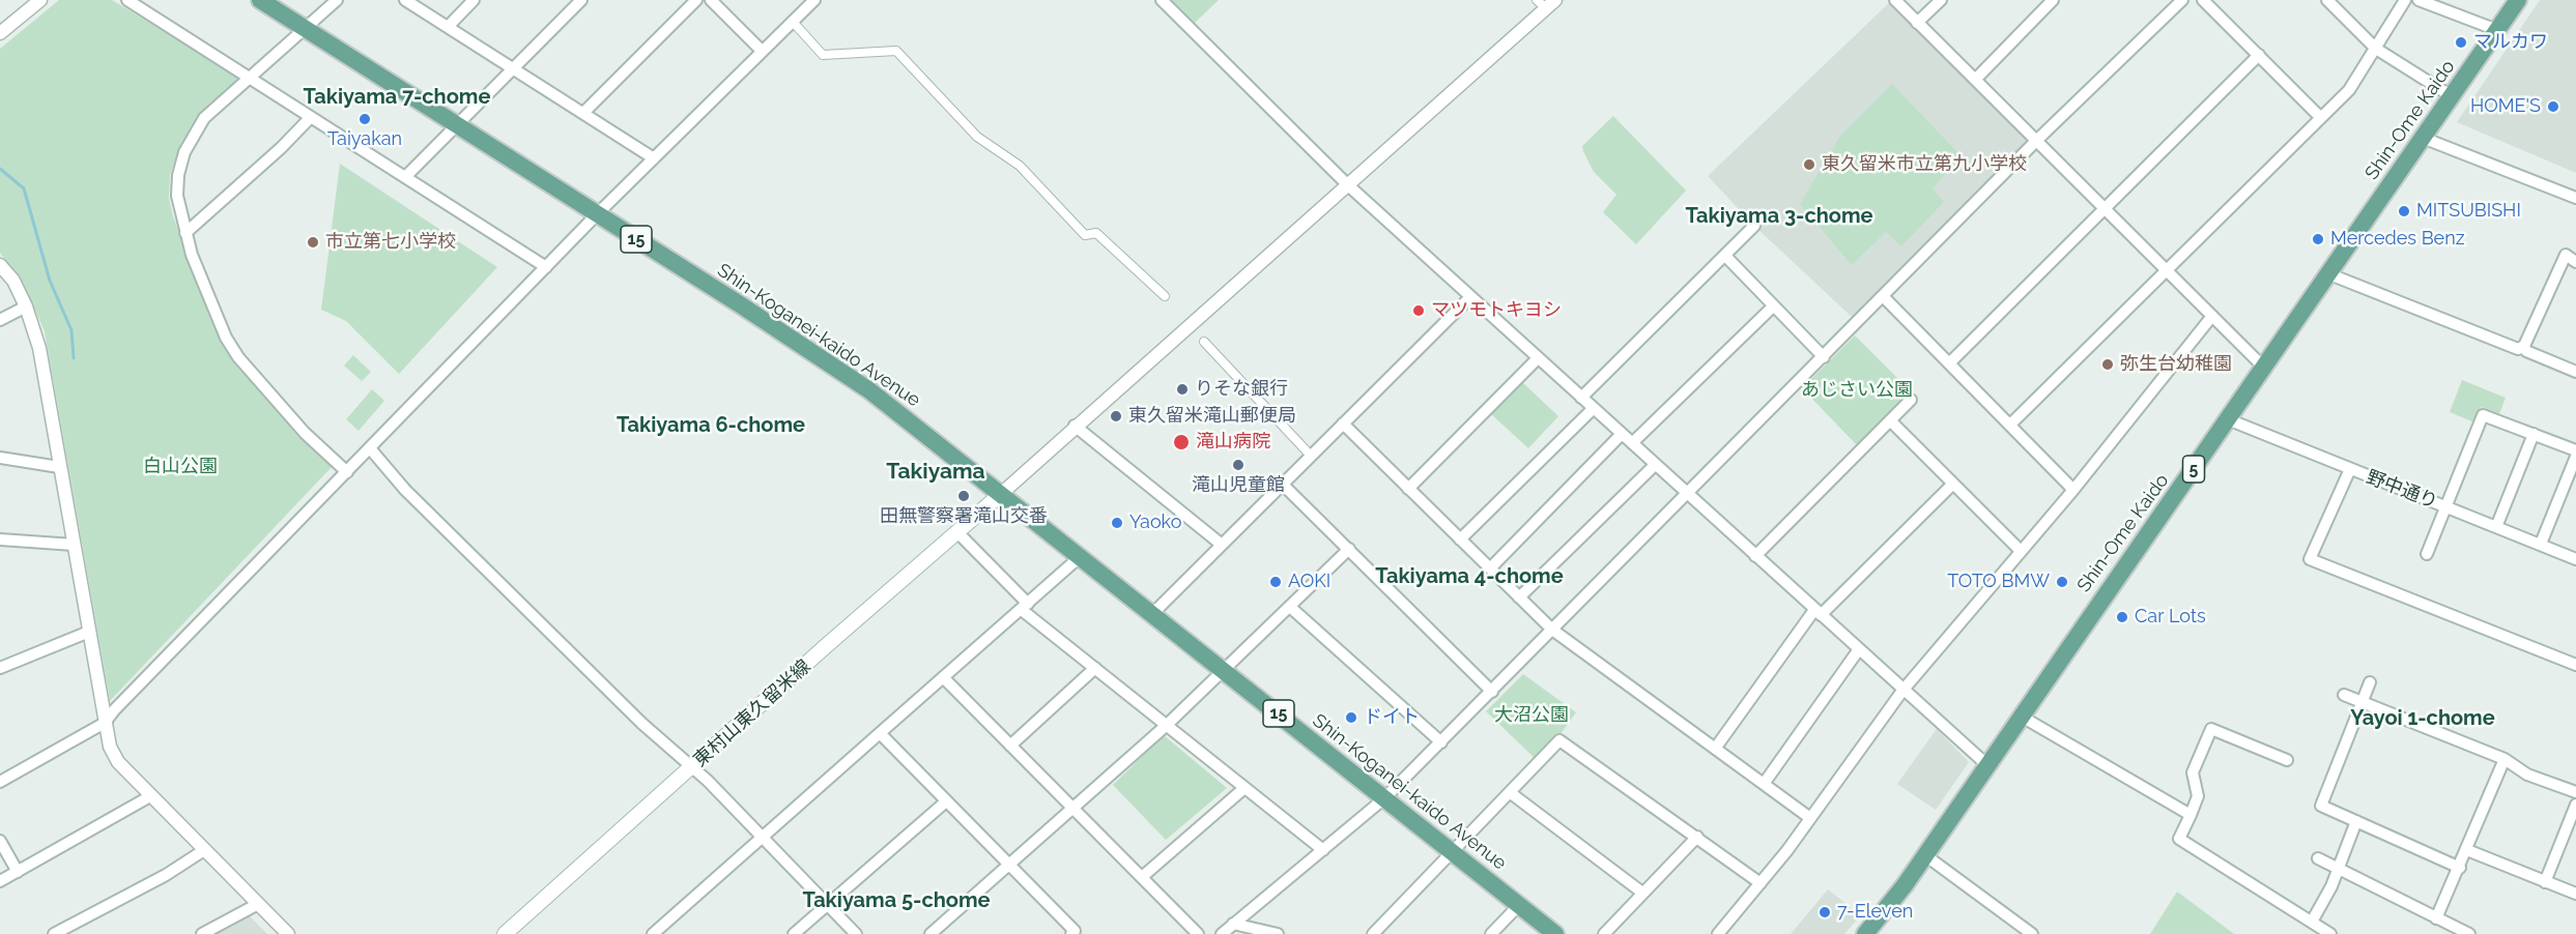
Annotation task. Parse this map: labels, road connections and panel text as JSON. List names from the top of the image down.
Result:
{
  "streets": {
    "main road": [
      "Shin-Ome Kaido",
      "15",
      "Shin-Koganei-kaido Avenue",
      "5",
      "東村山東久留米線"
    ],
    "street": ["野中通り"]
  },
  "crossings": [
    ["Shin-Ome Kaido", "野中通り"],
    ["Shin-Koganei-kaido Avenue", "東村山東久留米線"]
  ],
  "districts": [
    "Takiyama 7-chome",
    "Takiyama 3-chome",
    "Takiyama 6-chome",
    "Takiyama",
    "Takiyama 4-chome",
    "Yayoi 1-chome",
    "Takiyama 5-chome"
  ],
  "parks": ["あじさい公園", "白山公園", "大沼公園"],
  "places": [
    "マルカワ",
    "HOME'S",
    "Taiyakan",
    "東久留米市立第九小学校",
    "MITSUBISHI",
    "Mercedes Benz",
    "市立第七小学校",
    "マツモトキヨシ",
    "弥生台幼稚園",
    "りそな銀行",
    "東久留米滝山郵便局",
    "滝山病院",
    "滝山児童館",
    "田無警察署滝山交番",
    "Yaoko",
    "AOKI",
    "TOTO BMW",
    "Car Lots",
    "ドイト",
    "7-Eleven"
  ]
}
